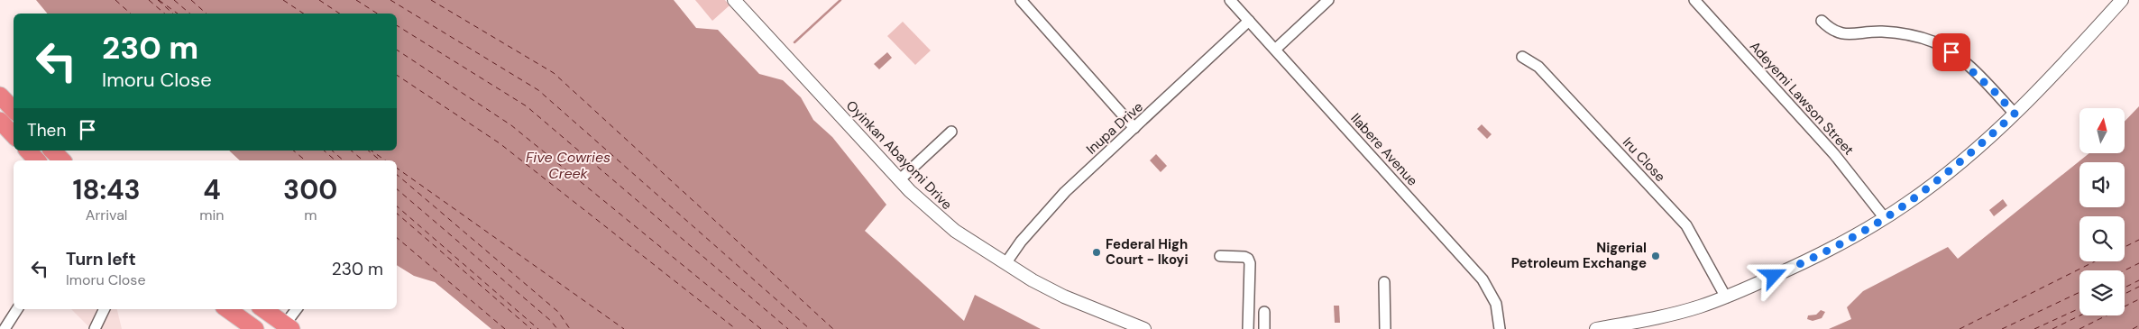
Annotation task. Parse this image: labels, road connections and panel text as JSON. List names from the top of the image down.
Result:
{
  "streets": {
    "street": [
      "Adeyemi Lawson Street",
      "Inupa Drive",
      "Ilabere Avenue",
      "Oyinkan Abayomi Drive",
      "Iru Close"
    ]
  },
  "crossings": [
    ["Inupa Drive", "Ilabere Avenue"],
    ["Inupa Drive", "Oyinkan Abayomi Drive"]
  ],
  "water": ["Five Cowries Creek"],
  "places": ["Federal High Court - Ikoyi", "Nigerial Petroleum Exchange"],
  "north": "top",
  "page": {
    "turn": ["230 m", "Imoru Close"],
    "then": "Then",
    "eta": [
      "18:43",
      "Arrival",
      "4",
      "min",
      "300",
      "m"
    ],
    "list": [
      {
        "name": "Turn left",
        "note": "Imoru Close",
        "value": "230 m"
      }
    ]
  }
}
